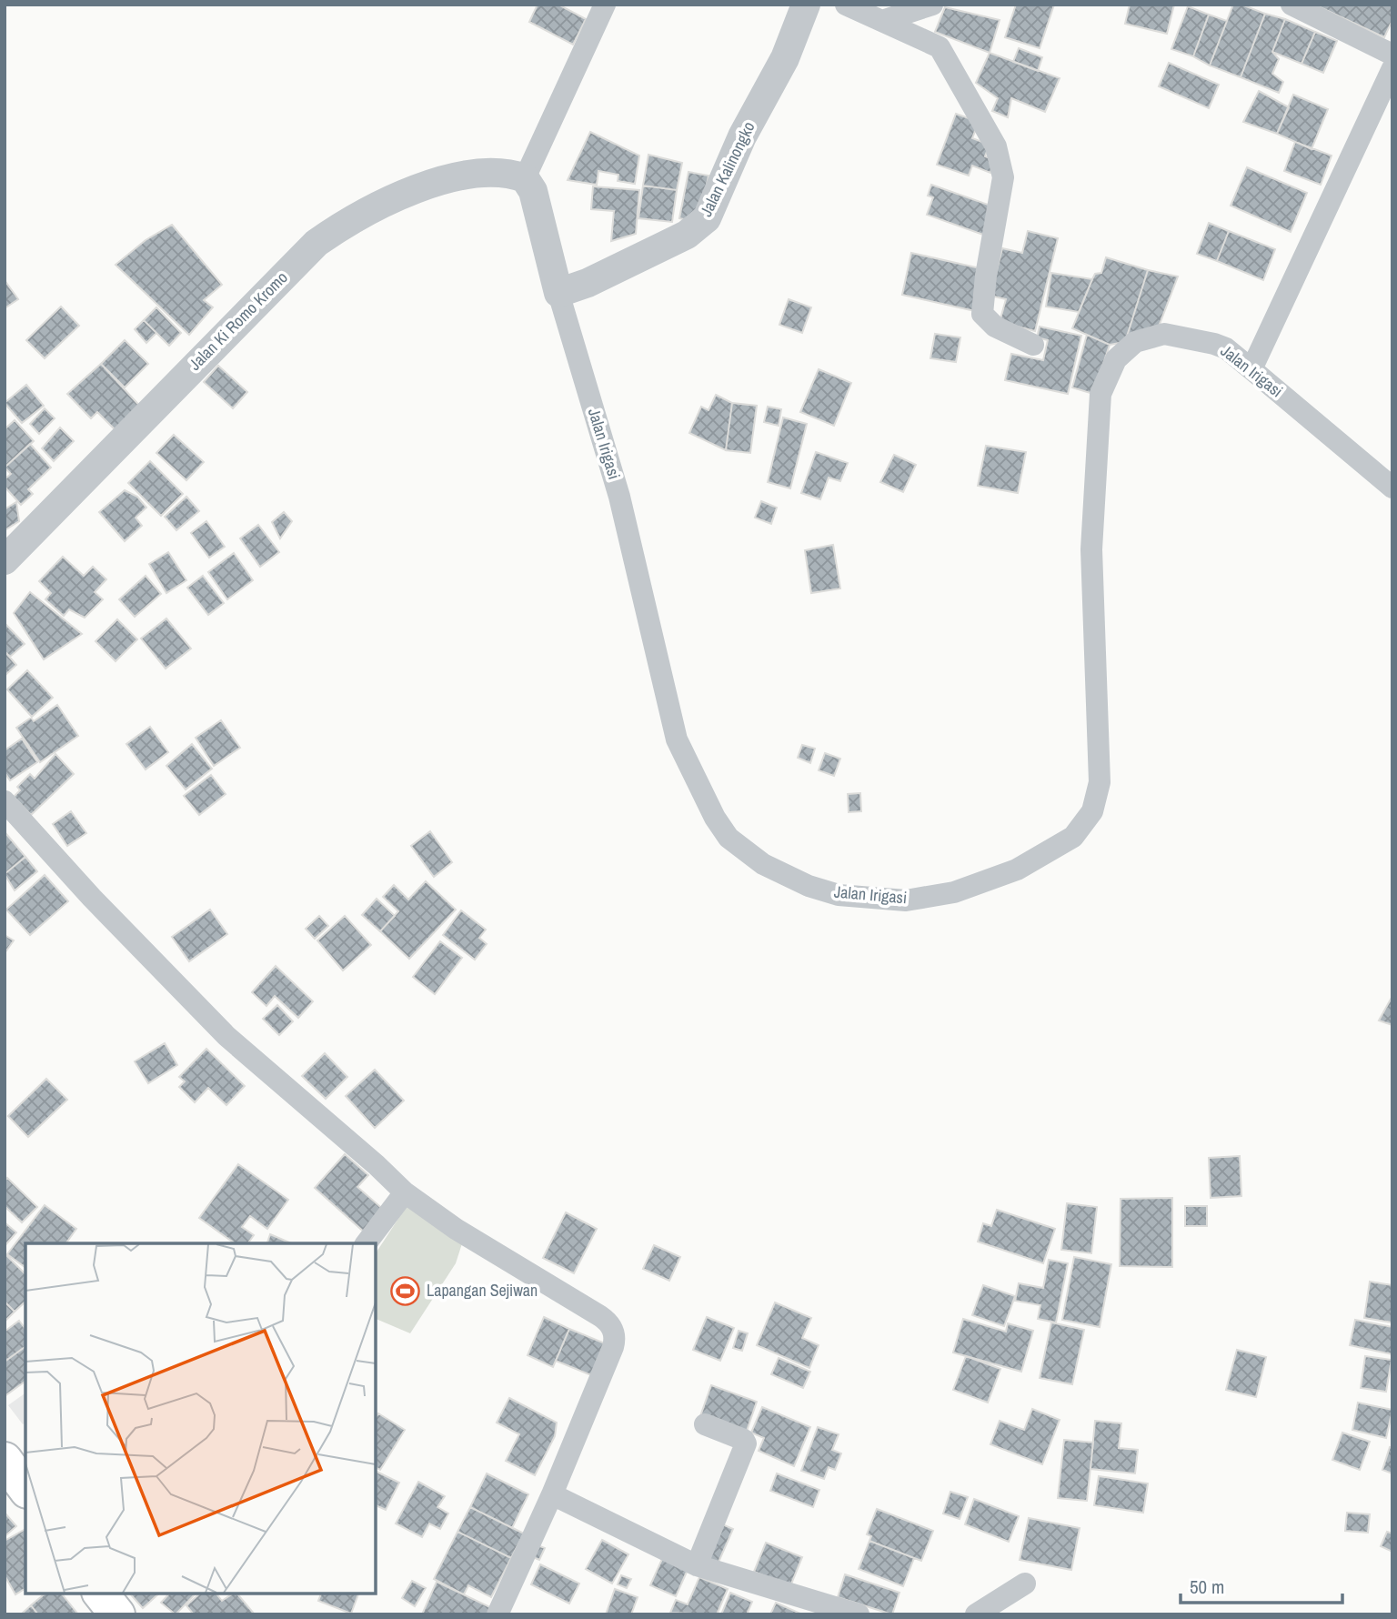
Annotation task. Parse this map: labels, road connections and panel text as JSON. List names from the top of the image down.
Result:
{
  "streets": {
    "street": ["Jalan Kalinongko", "Jalan Ki Romo Kromo", "Jalan Irigasi"]
  },
  "crossings": [
    ["Jalan Kalinongko", "Jalan Irigasi"],
    ["Jalan Ki Romo Kromo", "Jalan Irigasi"]
  ],
  "places": {
    "sports": ["Lapangan Sejiwan"]
  },
  "scale_bar": "50 m"
}
